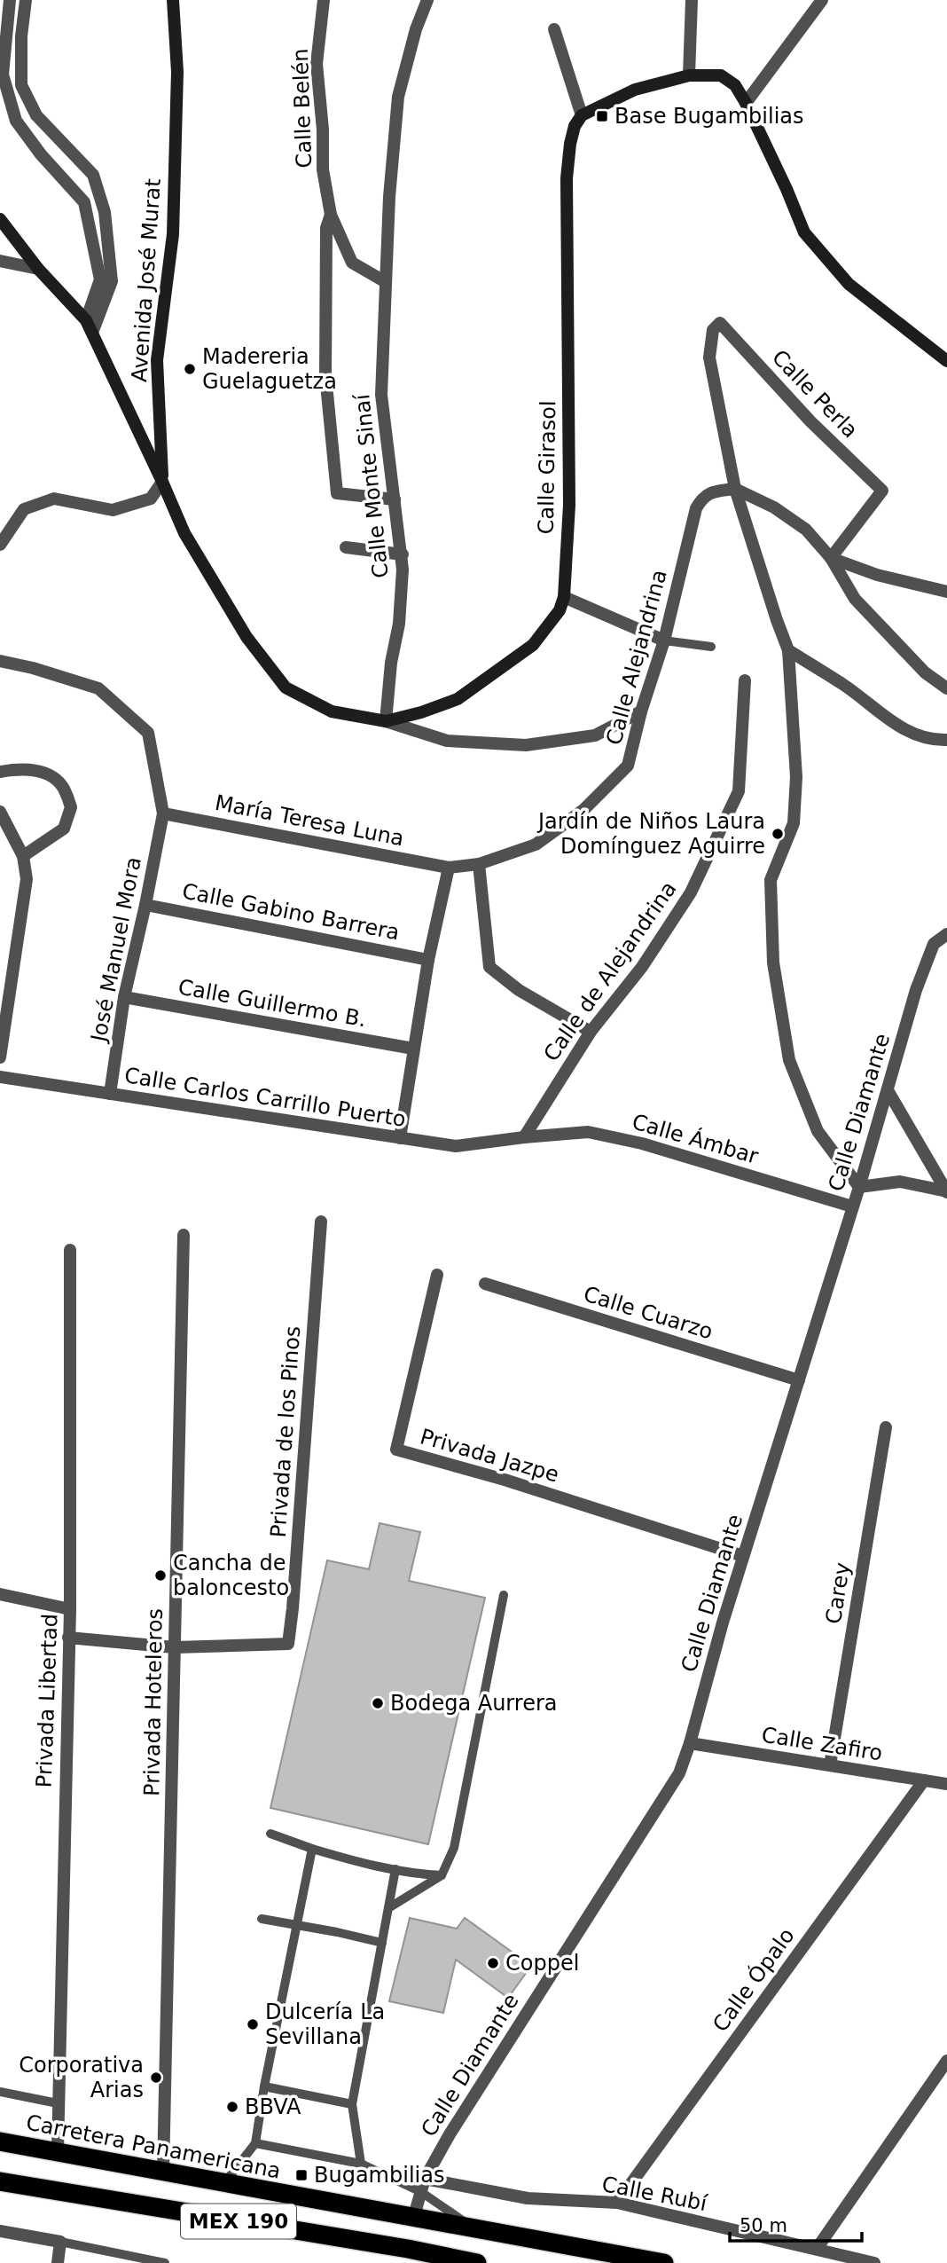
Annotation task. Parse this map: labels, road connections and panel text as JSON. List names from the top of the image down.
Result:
{
  "streets": {
    "highway": ["Carretera Panamericana", "MEX 190"],
    "street": [
      "Calle Belén",
      "Avenida José Murat",
      "Calle Perla",
      "Calle Girasol",
      "Calle Monte Sinaí",
      "Calle Alejandrina",
      "María Teresa Luna",
      "Calle Gabino Barrera",
      "José Manuel Mora",
      "Calle de Alejandrina",
      "Calle Guillermo B.",
      "Calle Carlos Carrillo Puerto",
      "Calle Diamante",
      "Calle Ámbar",
      "Calle Cuarzo",
      "Privada de los Pinos",
      "Privada Jazpe",
      "Carey",
      "Privada Libertad",
      "Privada Hoteleros",
      "Calle Zafiro",
      "Calle Ópalo",
      "Calle Rubí"
    ]
  },
  "crossings": [
    ["Calle Perla", "Calle Alejandrina"],
    ["Calle Girasol", "Calle Monte Sinaí"],
    ["Calle Alejandrina", "María Teresa Luna"],
    ["María Teresa Luna", "José Manuel Mora"],
    ["Calle Gabino Barrera", "José Manuel Mora"],
    ["José Manuel Mora", "Calle Guillermo B."],
    ["José Manuel Mora", "Calle Carlos Carrillo Puerto"],
    ["Calle de Alejandrina", "Calle Carlos Carrillo Puerto"],
    ["Calle de Alejandrina", "Calle Ámbar"],
    ["Calle Carlos Carrillo Puerto", "Calle Ámbar"],
    ["Calle Diamante", "Calle Ámbar"],
    ["Calle Diamante", "Calle Cuarzo"],
    ["Calle Diamante", "Privada Jazpe"],
    ["Calle Diamante", "Calle Zafiro"],
    ["Calle Diamante", "Carretera Panamericana"],
    ["Calle Diamante", "Calle Rubí"],
    ["Privada de los Pinos", "Privada Hoteleros"],
    ["Carey", "Calle Zafiro"],
    ["Privada Libertad", "Carretera Panamericana"],
    ["Privada Hoteleros", "Carretera Panamericana"],
    ["Calle Zafiro", "Calle Ópalo"],
    ["Calle Ópalo", "Calle Rubí"]
  ],
  "places": {
    "transit": ["Base Bugambilias", "Bugambilias"],
    "other": [
      "Madereria Guelaguetza",
      "Jardín de Niños Laura Domínguez Aguirre",
      "Cancha de baloncesto",
      "Bodega Aurrera",
      "Coppel",
      "Dulcería La Sevillana",
      "Corporativa Arias",
      "BBVA"
    ]
  },
  "scale_bar": "50 m"
}
